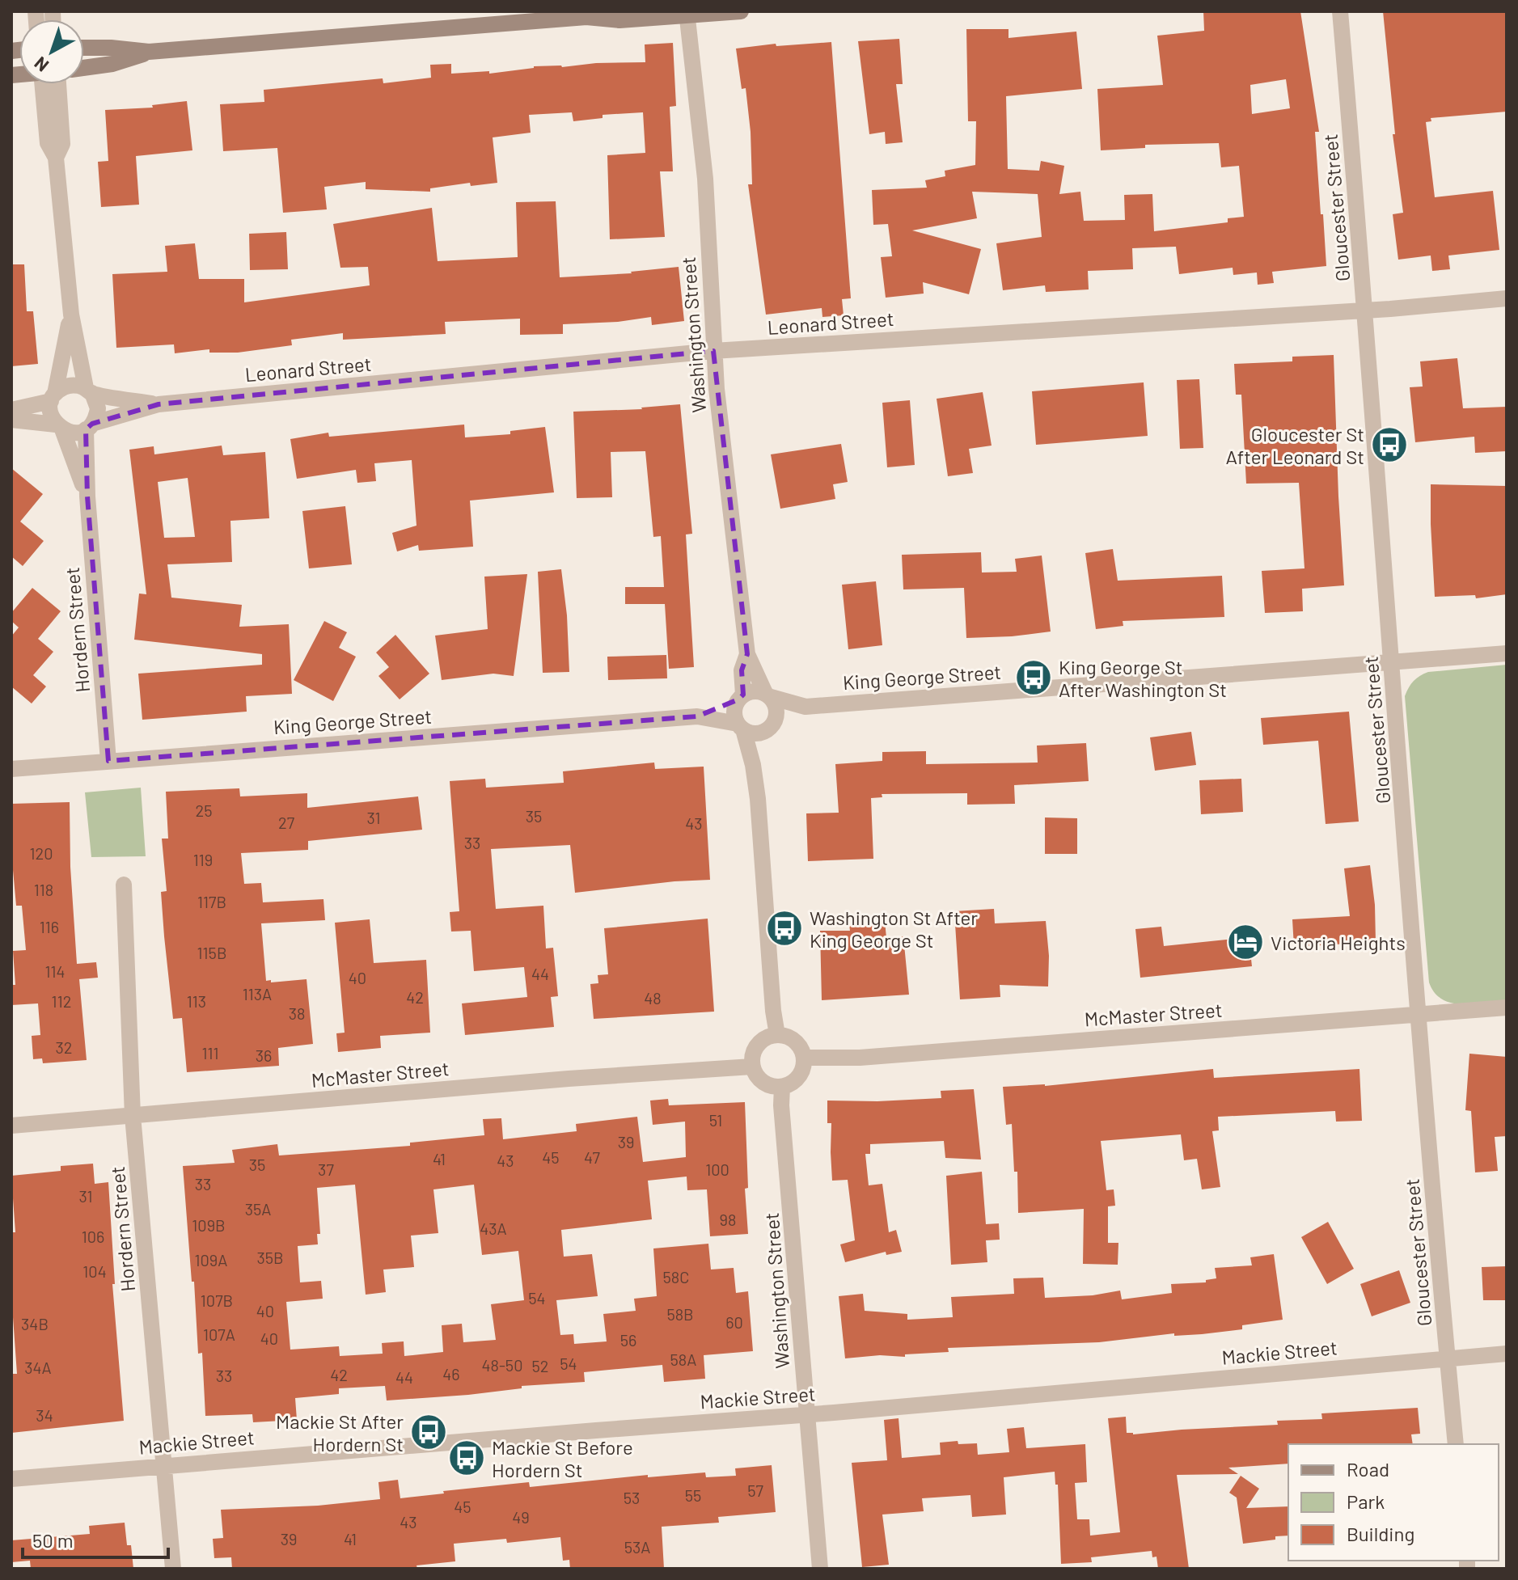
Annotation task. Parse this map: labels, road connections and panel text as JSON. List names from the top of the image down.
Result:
{
  "streets": {
    "street": [
      "Gloucester Street",
      "Leonard Street",
      "Washington Street",
      "Hordern Street",
      "King George Street",
      "McMaster Street",
      "Mackie Street"
    ]
  },
  "crossings": [
    ["Gloucester Street", "Leonard Street"],
    ["Gloucester Street", "King George Street"],
    ["Gloucester Street", "McMaster Street"],
    ["Gloucester Street", "Mackie Street"],
    ["Leonard Street", "Washington Street"],
    ["Leonard Street", "Hordern Street"],
    ["Washington Street", "King George Street"],
    ["Washington Street", "McMaster Street"],
    ["Washington Street", "Mackie Street"],
    ["Hordern Street", "King George Street"],
    ["Hordern Street", "McMaster Street"],
    ["Hordern Street", "Mackie Street"]
  ],
  "places": {
    "bus stop": [
      "Gloucester St After Leonard St",
      "King George St After Washington St",
      "Washington St After King George St",
      "Mackie St After Hordern St",
      "Mackie St Before Hordern St"
    ],
    "hotel": ["Victoria Heights"]
  },
  "house_numbers": [
    "25",
    "35",
    "31",
    "27",
    "43",
    "33",
    "120",
    "119",
    "118",
    "117B",
    "116",
    "115B",
    "114",
    "44",
    "40",
    "113A",
    "42",
    "48",
    "112",
    "113",
    "38",
    "32",
    "111",
    "36",
    "51",
    "39",
    "45",
    "47",
    "41",
    "43",
    "35",
    "37",
    "100",
    "33",
    "31",
    "35A",
    "98",
    "109B",
    "43A",
    "106",
    "35B",
    "109A",
    "104",
    "58C",
    "54",
    "107B",
    "40",
    "58B",
    "60",
    "34B",
    "107A",
    "40",
    "56",
    "58A",
    "54",
    "48-50",
    "52",
    "34A",
    "46",
    "42",
    "33",
    "44",
    "34",
    "57",
    "55",
    "53",
    "45",
    "49",
    "43",
    "39",
    "41",
    "53A"
  ],
  "legend": ["Road", "Park", "Building"],
  "scale_bar": "50 m",
  "north": "bottom left"
}
